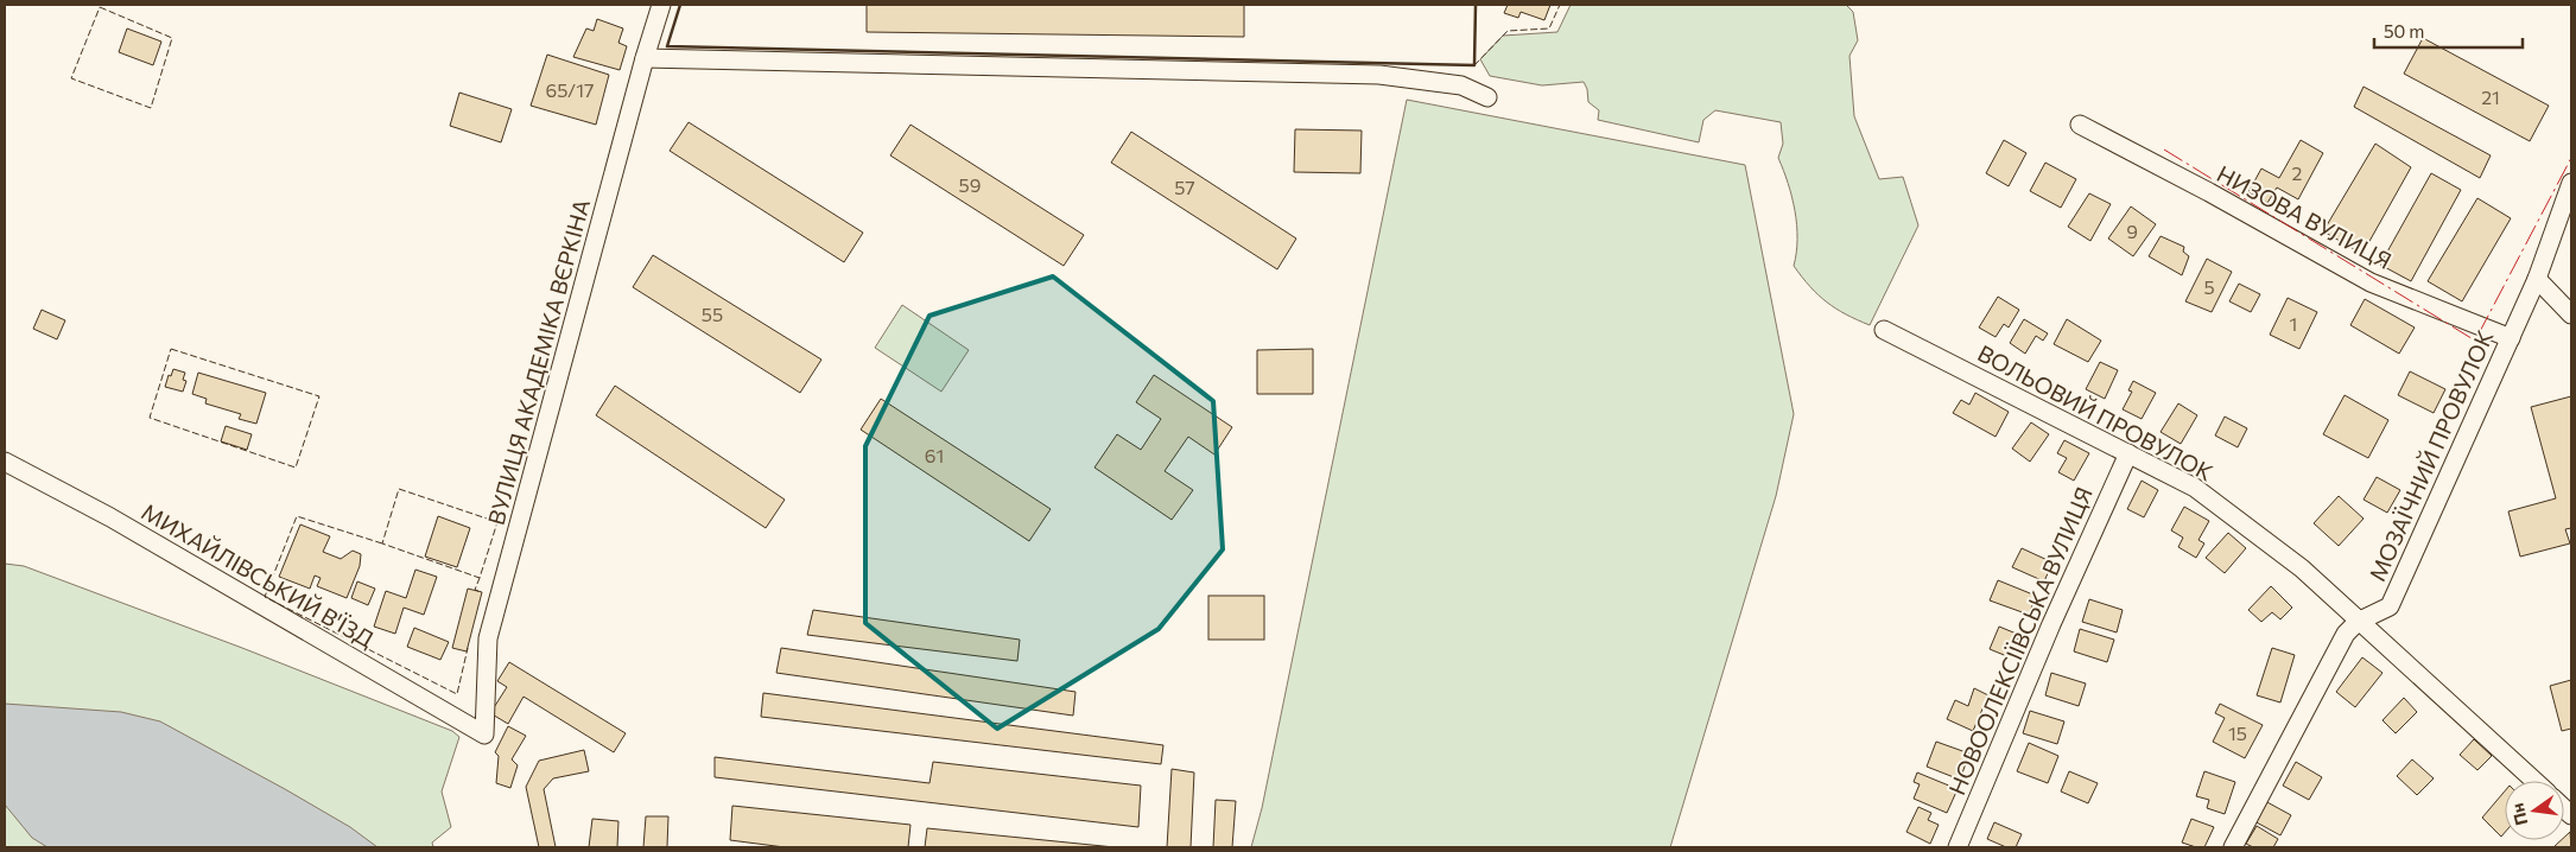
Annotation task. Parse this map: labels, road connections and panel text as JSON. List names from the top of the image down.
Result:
{
  "streets": {
    "street": [
      "НИЗОВА ВУЛИЦЯ",
      "ВУЛИЦЯ АКАДЕМІКА ВЄРКІНА",
      "ВОЛЬОВИЙ ПРОВУЛОК",
      "МОЗАЇЧНИЙ ПРОВУЛОК",
      "МИХАЙЛІВСЬКИЙ В'ЇЗД",
      "НОВООЛЕКСІЇВСЬКА ВУЛИЦЯ"
    ]
  },
  "crossings": [
    ["НИЗОВА ВУЛИЦЯ", "МОЗАЇЧНИЙ ПРОВУЛОК"],
    ["ВУЛИЦЯ АКАДЕМІКА ВЄРКІНА", "МИХАЙЛІВСЬКИЙ В'ЇЗД"],
    ["ВОЛЬОВИЙ ПРОВУЛОК", "МОЗАЇЧНИЙ ПРОВУЛОК"],
    ["ВОЛЬОВИЙ ПРОВУЛОК", "НОВООЛЕКСІЇВСЬКА ВУЛИЦЯ"]
  ],
  "house_numbers": [
    "65/17",
    "21",
    "2",
    "59",
    "57",
    "9",
    "5",
    "55",
    "1",
    "61",
    "15"
  ],
  "scale_bar": "50 m",
  "north": "left"
}
